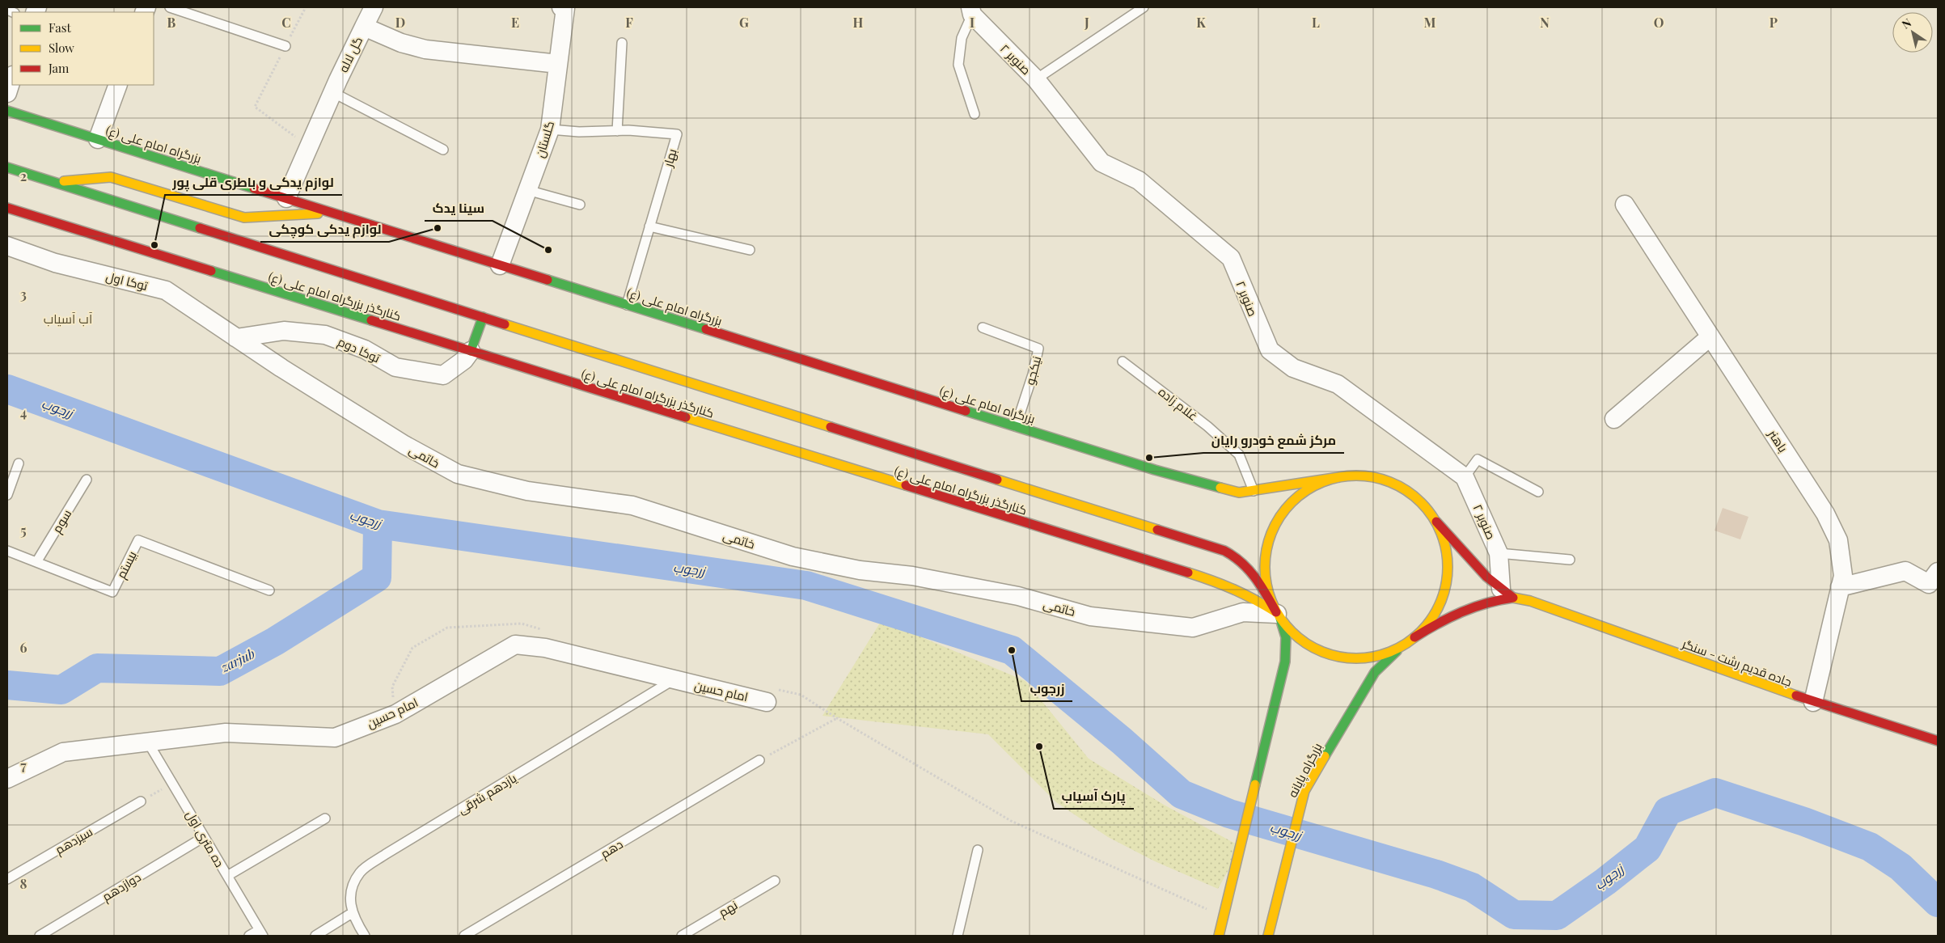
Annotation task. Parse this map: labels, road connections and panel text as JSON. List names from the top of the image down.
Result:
{
  "streets": {
    "main road": [
      "بزرگراه امام علی (ع)",
      "کنارگذر بزرگراه امام علی (ع)",
      "جاده قدیم رشت - سنگر",
      "بزرگراه پایانه"
    ],
    "street": [
      "گل لاله",
      "صنوبر ۲",
      "گلستان",
      "توکا اول",
      "توکا دوم",
      "باهنر",
      "خاتمی",
      "امام حسین"
    ],
    "lane": [
      "بهار",
      "نیکجو",
      "غلام زاده",
      "سوم",
      "بیستم",
      "یازدهم شرقی",
      "ده متری اول",
      "سیزدهم",
      "دهم",
      "دوازدهم",
      "نهم"
    ]
  },
  "crossings": [
    ["گل لاله", "گلستان"],
    ["گل لاله", "بزرگراه امام علی (ع)"],
    ["صنوبر ۲", "جاده قدیم رشت - سنگر"],
    ["گلستان", "بزرگراه امام علی (ع)"],
    ["گلستان", "بهار"],
    ["بزرگراه امام علی (ع)", "بهار"],
    ["بزرگراه امام علی (ع)", "نیکجو"],
    ["بزرگراه امام علی (ع)", "غلام زاده"],
    ["توکا اول", "توکا دوم"],
    ["توکا اول", "خاتمی"],
    ["کنارگذر بزرگراه امام علی (ع)", "توکا دوم"],
    ["کنارگذر بزرگراه امام علی (ع)", "خاتمی"],
    ["توکا دوم", "خاتمی"],
    ["باهنر", "جاده قدیم رشت - سنگر"],
    ["سوم", "بیستم"],
    ["امام حسین", "یازدهم شرقی"],
    ["امام حسین", "ده متری اول"],
    ["ده متری اول", "دوازدهم"]
  ],
  "districts": ["آب آسیاب"],
  "water": ["زرجوب", "zarjub"],
  "places": [
    "لوازم یدکی کوچکی",
    "لوازم یدکی و باطری قلی پور",
    "سینا یدک",
    "مرکز شمع خودرو رایان",
    "زرجوب",
    "پارک آسیاب"
  ],
  "legend": ["Fast", "Slow", "Jam"],
  "north": "top left",
  "grid": {
    "columns": [
      "B",
      "C",
      "D",
      "E",
      "F",
      "G",
      "H",
      "I",
      "J",
      "K",
      "L",
      "M",
      "N",
      "O",
      "P"
    ],
    "rows": [
      "2",
      "3",
      "4",
      "5",
      "6",
      "7",
      "8"
    ]
  }
}
